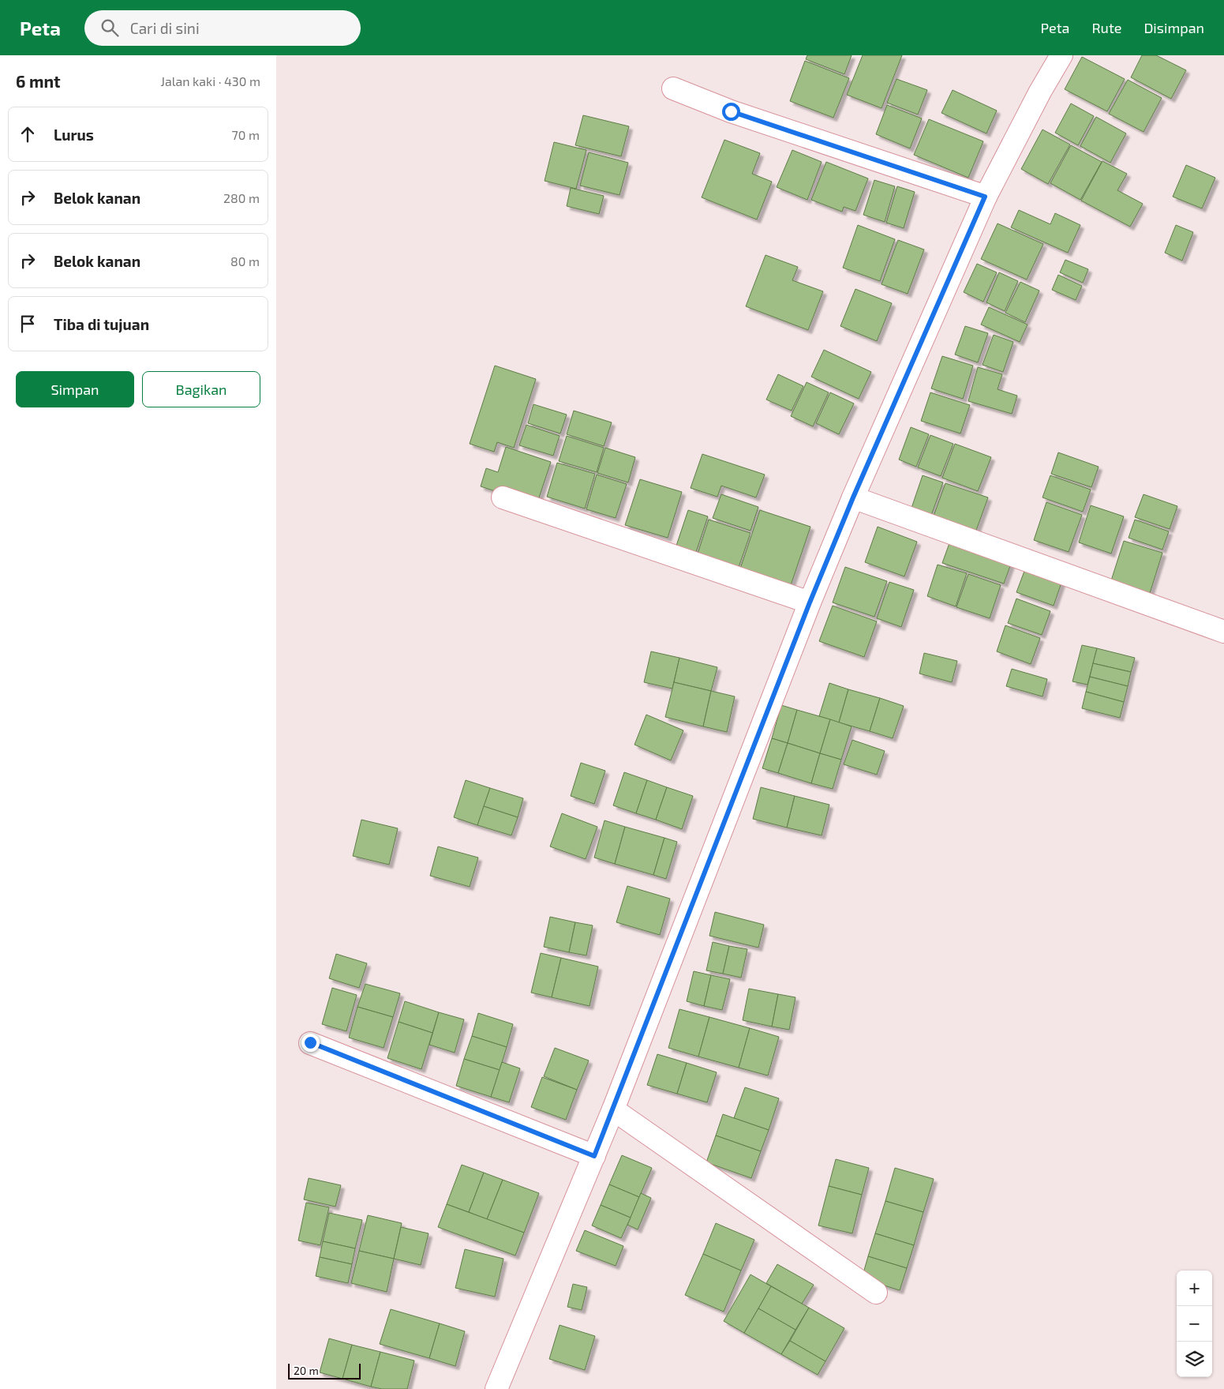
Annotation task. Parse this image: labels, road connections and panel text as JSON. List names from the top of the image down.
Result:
{
  "scale_bar": "20 m",
  "page": {
    "header": "Peta",
    "search": "Cari di sini",
    "nav": ["Peta", "Rute", "Disimpan"],
    "heading": ["6 mnt", "Jalan kaki · 430 m"],
    "list": [
      ["Lurus", "70 m"],
      ["Belok kanan", "280 m"],
      ["Belok kanan", "80 m"],
      "Tiba di tujuan"
    ],
    "buttons": ["Simpan", "Bagikan"],
    "map_buttons": ["+", "−"],
    "scale": "20 m"
  }
}
